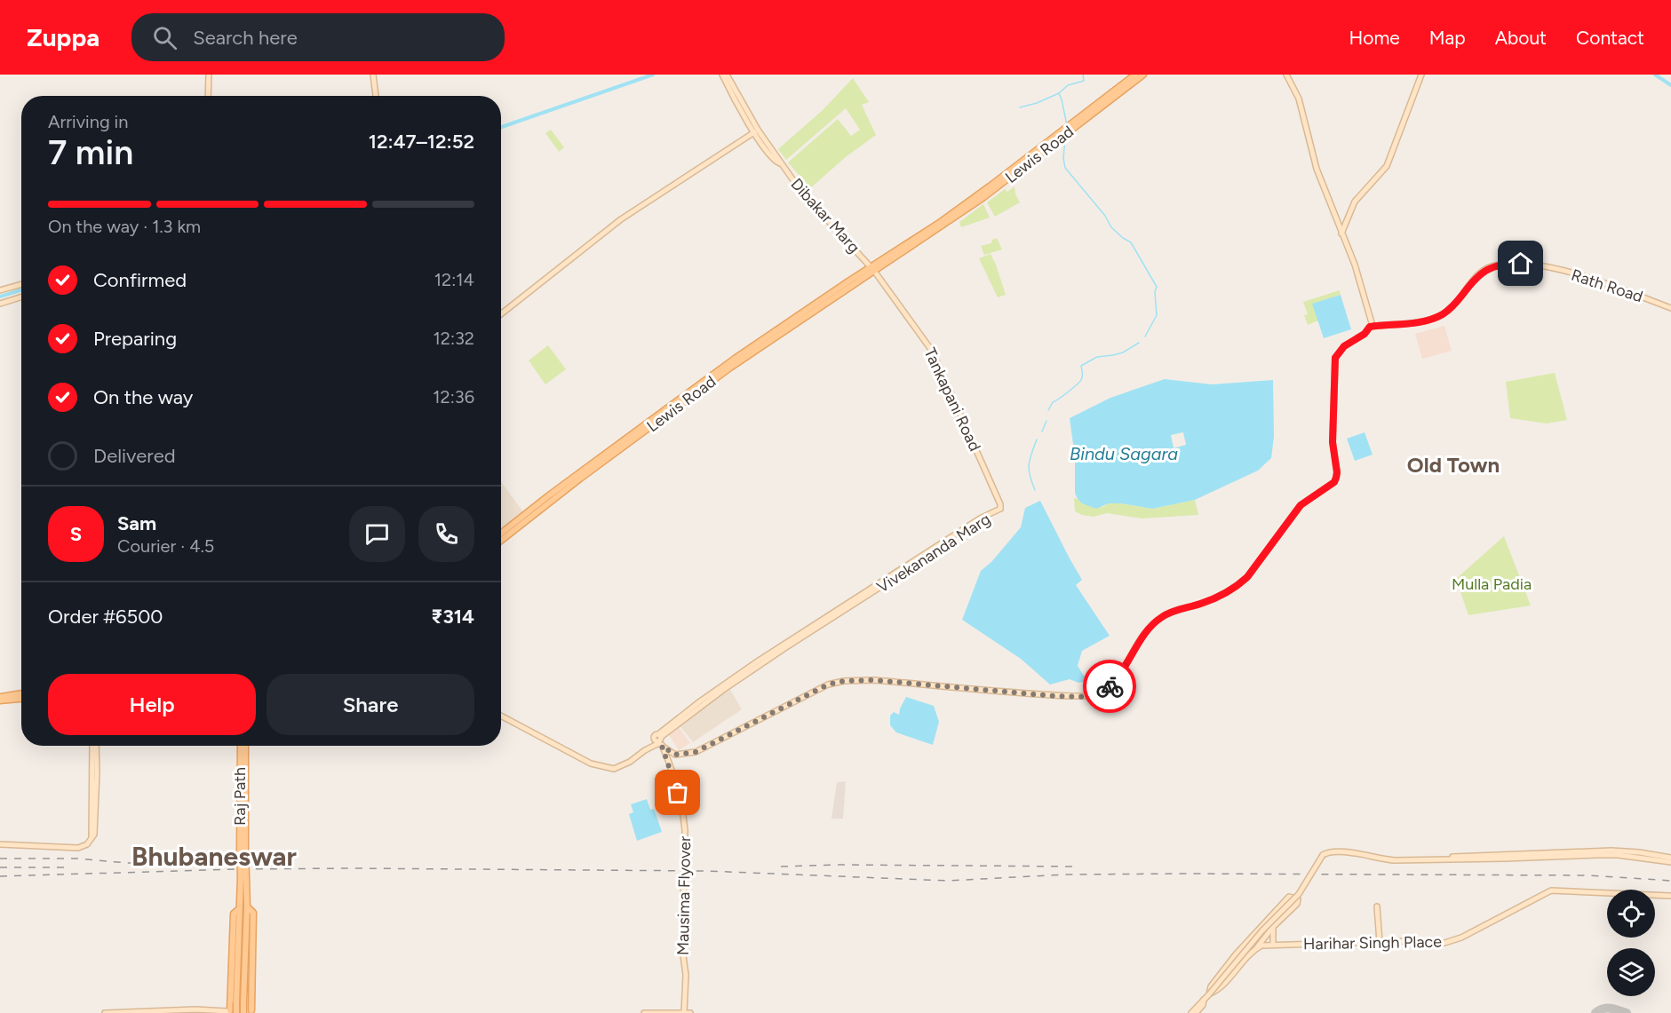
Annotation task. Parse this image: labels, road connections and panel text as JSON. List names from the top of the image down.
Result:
{
  "streets": {
    "main road": ["Lewis Road", "Raj Path"],
    "street": [
      "Dibakar Marg",
      "Rath Road",
      "Tankapani Road",
      "Vivekananda Marg",
      "Mausima Flyover",
      "Harihar Singh Place"
    ]
  },
  "crossings": [
    ["Lewis Road", "Dibakar Marg"],
    ["Lewis Road", "Tankapani Road"],
    ["Dibakar Marg", "Tankapani Road"],
    ["Tankapani Road", "Vivekananda Marg"],
    ["Vivekananda Marg", "Mausima Flyover"]
  ],
  "districts": ["Old Town", "Bhubaneswar"],
  "water": ["Bindu Sagara"],
  "parks": ["Mulla Padia"],
  "page": {
    "header": "Zuppa",
    "search": "Search here",
    "nav": [
      "Home",
      "Map",
      "About",
      "Contact"
    ],
    "heading": ["7 min", "Arriving in", "12:47–12:52"],
    "panel": [
      "Sam",
      "Courier · 4.5",
      "Order #6500",
      "₹314"
    ],
    "bar": "On the way · 1.3 km",
    "list": [
      ["Confirmed", "12:14"],
      ["Preparing", "12:32"],
      ["On the way", "12:36"],
      "Delivered"
    ],
    "round": "S",
    "buttons": ["Help", "Share"]
  }
}
